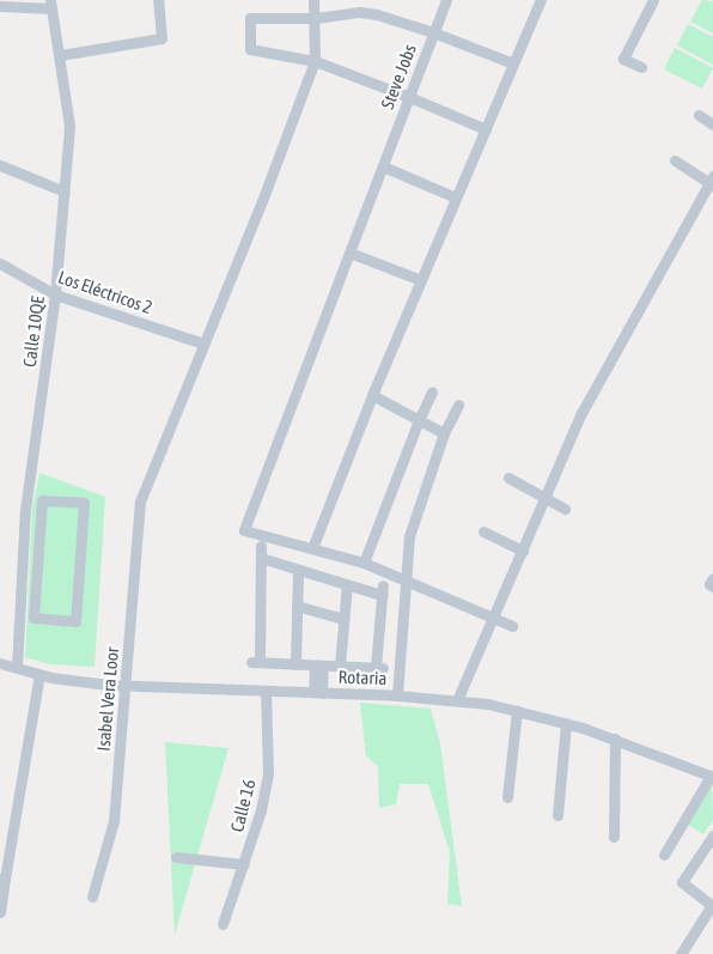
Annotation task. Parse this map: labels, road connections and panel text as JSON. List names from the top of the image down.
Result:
{
  "streets": {
    "street": [
      "Steve Jobs",
      "Los Eléctricos 2",
      "Calle 10QE",
      "Rotaria",
      "Isabel Vera Loor",
      "Calle 16"
    ]
  },
  "crossings": [
    ["Los Eléctricos 2", "Calle 10QE"],
    ["Los Eléctricos 2", "Isabel Vera Loor"],
    ["Calle 10QE", "Rotaria"],
    ["Rotaria", "Isabel Vera Loor"],
    ["Rotaria", "Calle 16"]
  ]
}
